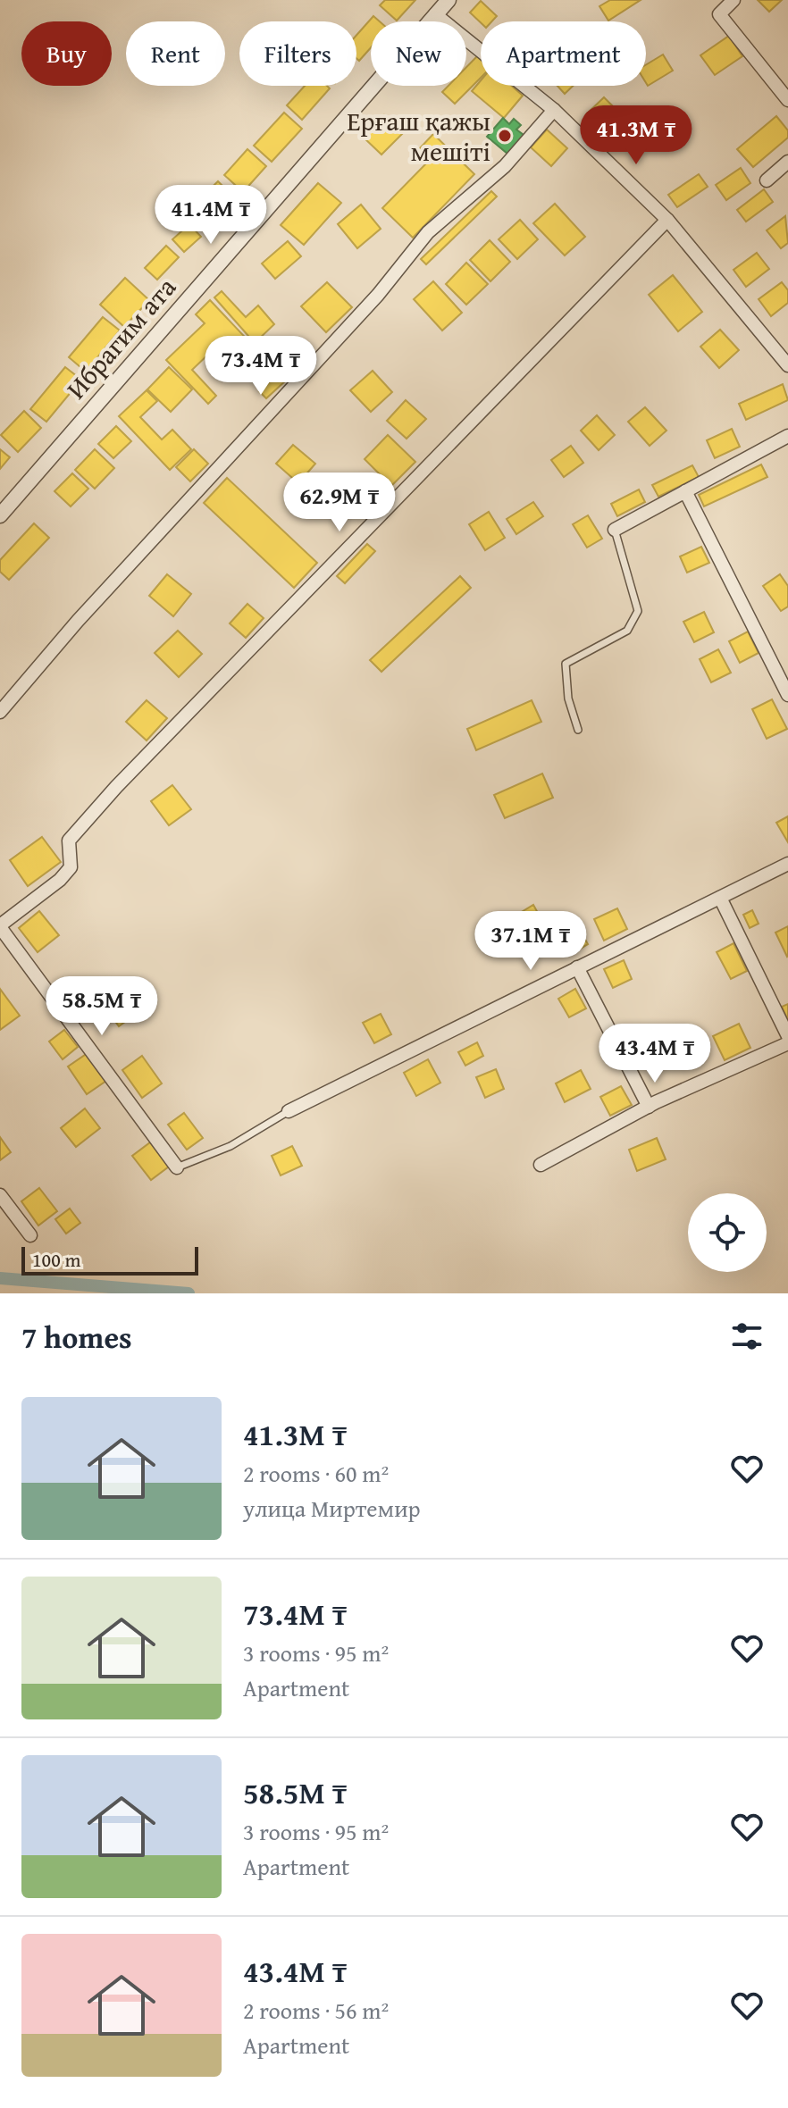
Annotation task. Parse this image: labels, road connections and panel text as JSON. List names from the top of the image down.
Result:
{
  "streets": {
    "street": ["Ибрагим ата"]
  },
  "places": ["Ерғаш қажы мешіті"],
  "scale_bar": "100 m",
  "page": {
    "chip": [
      "Buy",
      "Rent",
      "Filters",
      "New",
      "Apartment"
    ],
    "price": [
      "41.3M ₸",
      "41.4M ₸",
      "73.4M ₸",
      "62.9M ₸",
      "37.1M ₸",
      "58.5M ₸",
      "43.4M ₸"
    ],
    "scale": "100 m",
    "heading": "7 homes",
    "list": [
      {
        "name": "41.3M ₸",
        "note": "2 rooms · 60 m² · улица Миртемир"
      },
      {
        "name": "73.4M ₸",
        "note": "3 rooms · 95 m² · Apartment"
      },
      {
        "name": "58.5M ₸",
        "note": "3 rooms · 95 m² · Apartment"
      },
      {
        "name": "43.4M ₸",
        "note": "2 rooms · 56 m² · Apartment"
      }
    ]
  }
}
